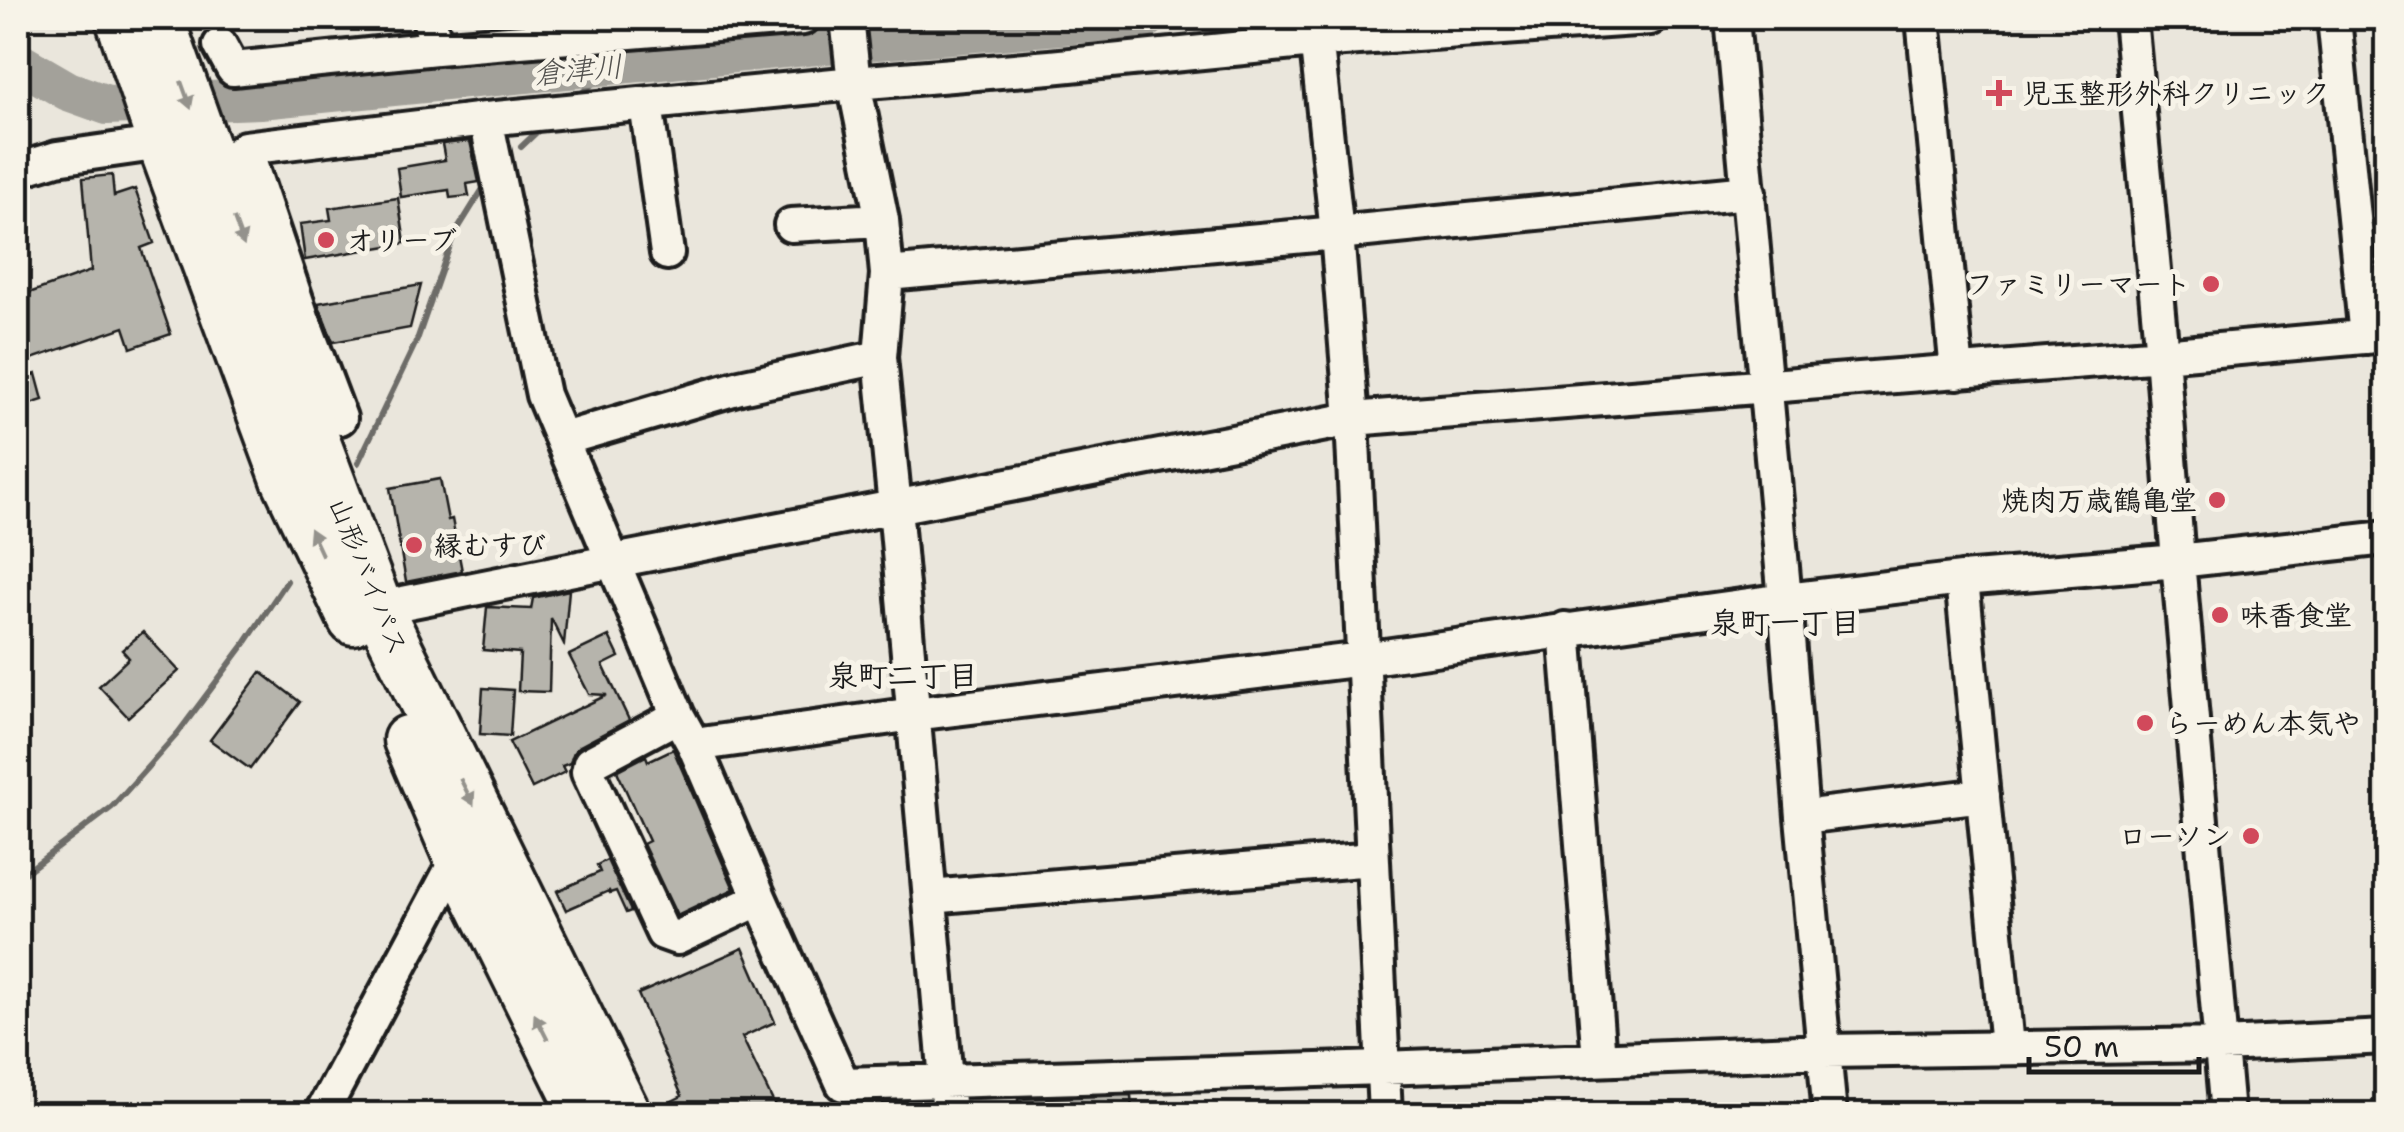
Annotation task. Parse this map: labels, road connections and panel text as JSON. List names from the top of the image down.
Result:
{
  "streets": {
    "highway": ["山形バイパス"]
  },
  "districts": ["泉町一丁目", "泉町二丁目"],
  "water": ["倉津川"],
  "places": {
    "health": ["児玉整形外科クリニック"],
    "other": [
      "オリーブ",
      "ファミリーマート",
      "焼肉万歳鶴亀堂",
      "縁むすび",
      "味香食堂",
      "らーめん本気や",
      "ローソン"
    ]
  },
  "scale_bar": "50 m"
}
